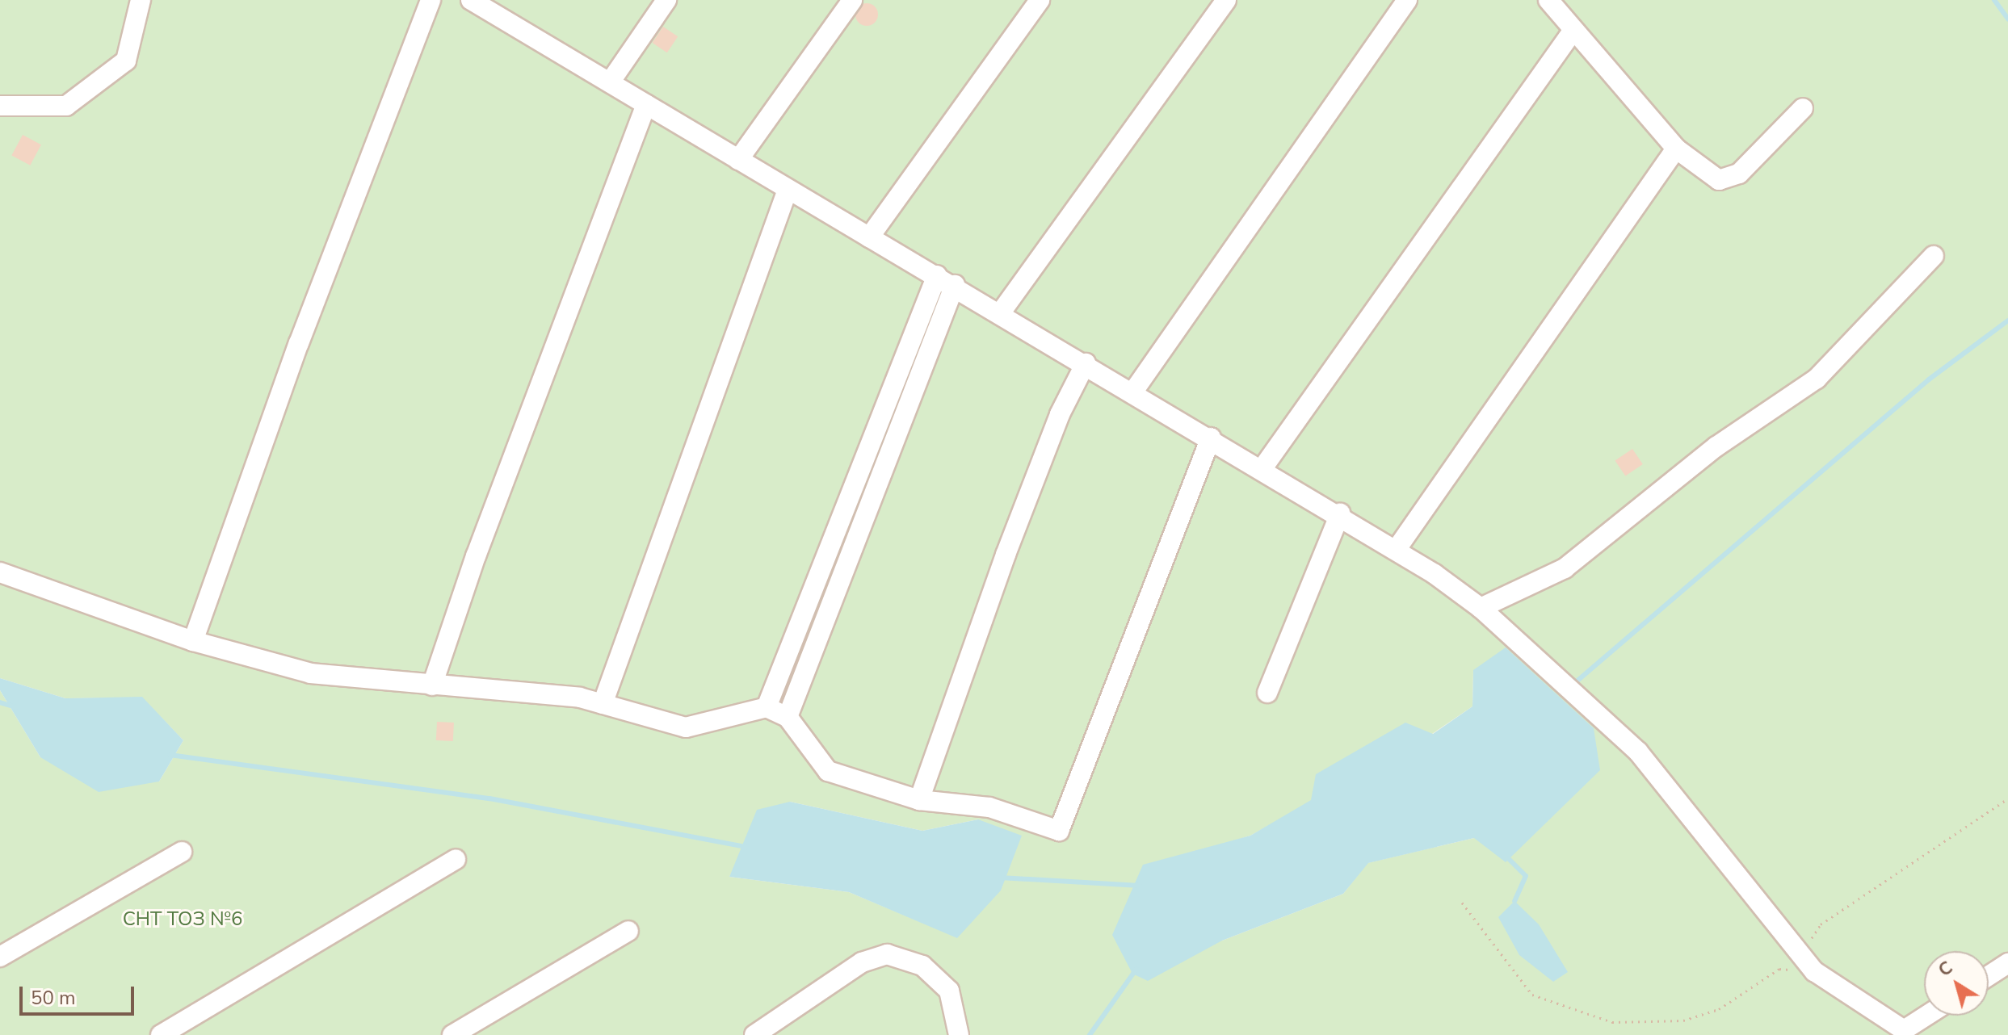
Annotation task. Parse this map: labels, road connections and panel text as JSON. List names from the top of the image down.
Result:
{
  "parks": ["СНТ ТОЗ №6"],
  "scale_bar": "50 m",
  "north": "top left"
}
